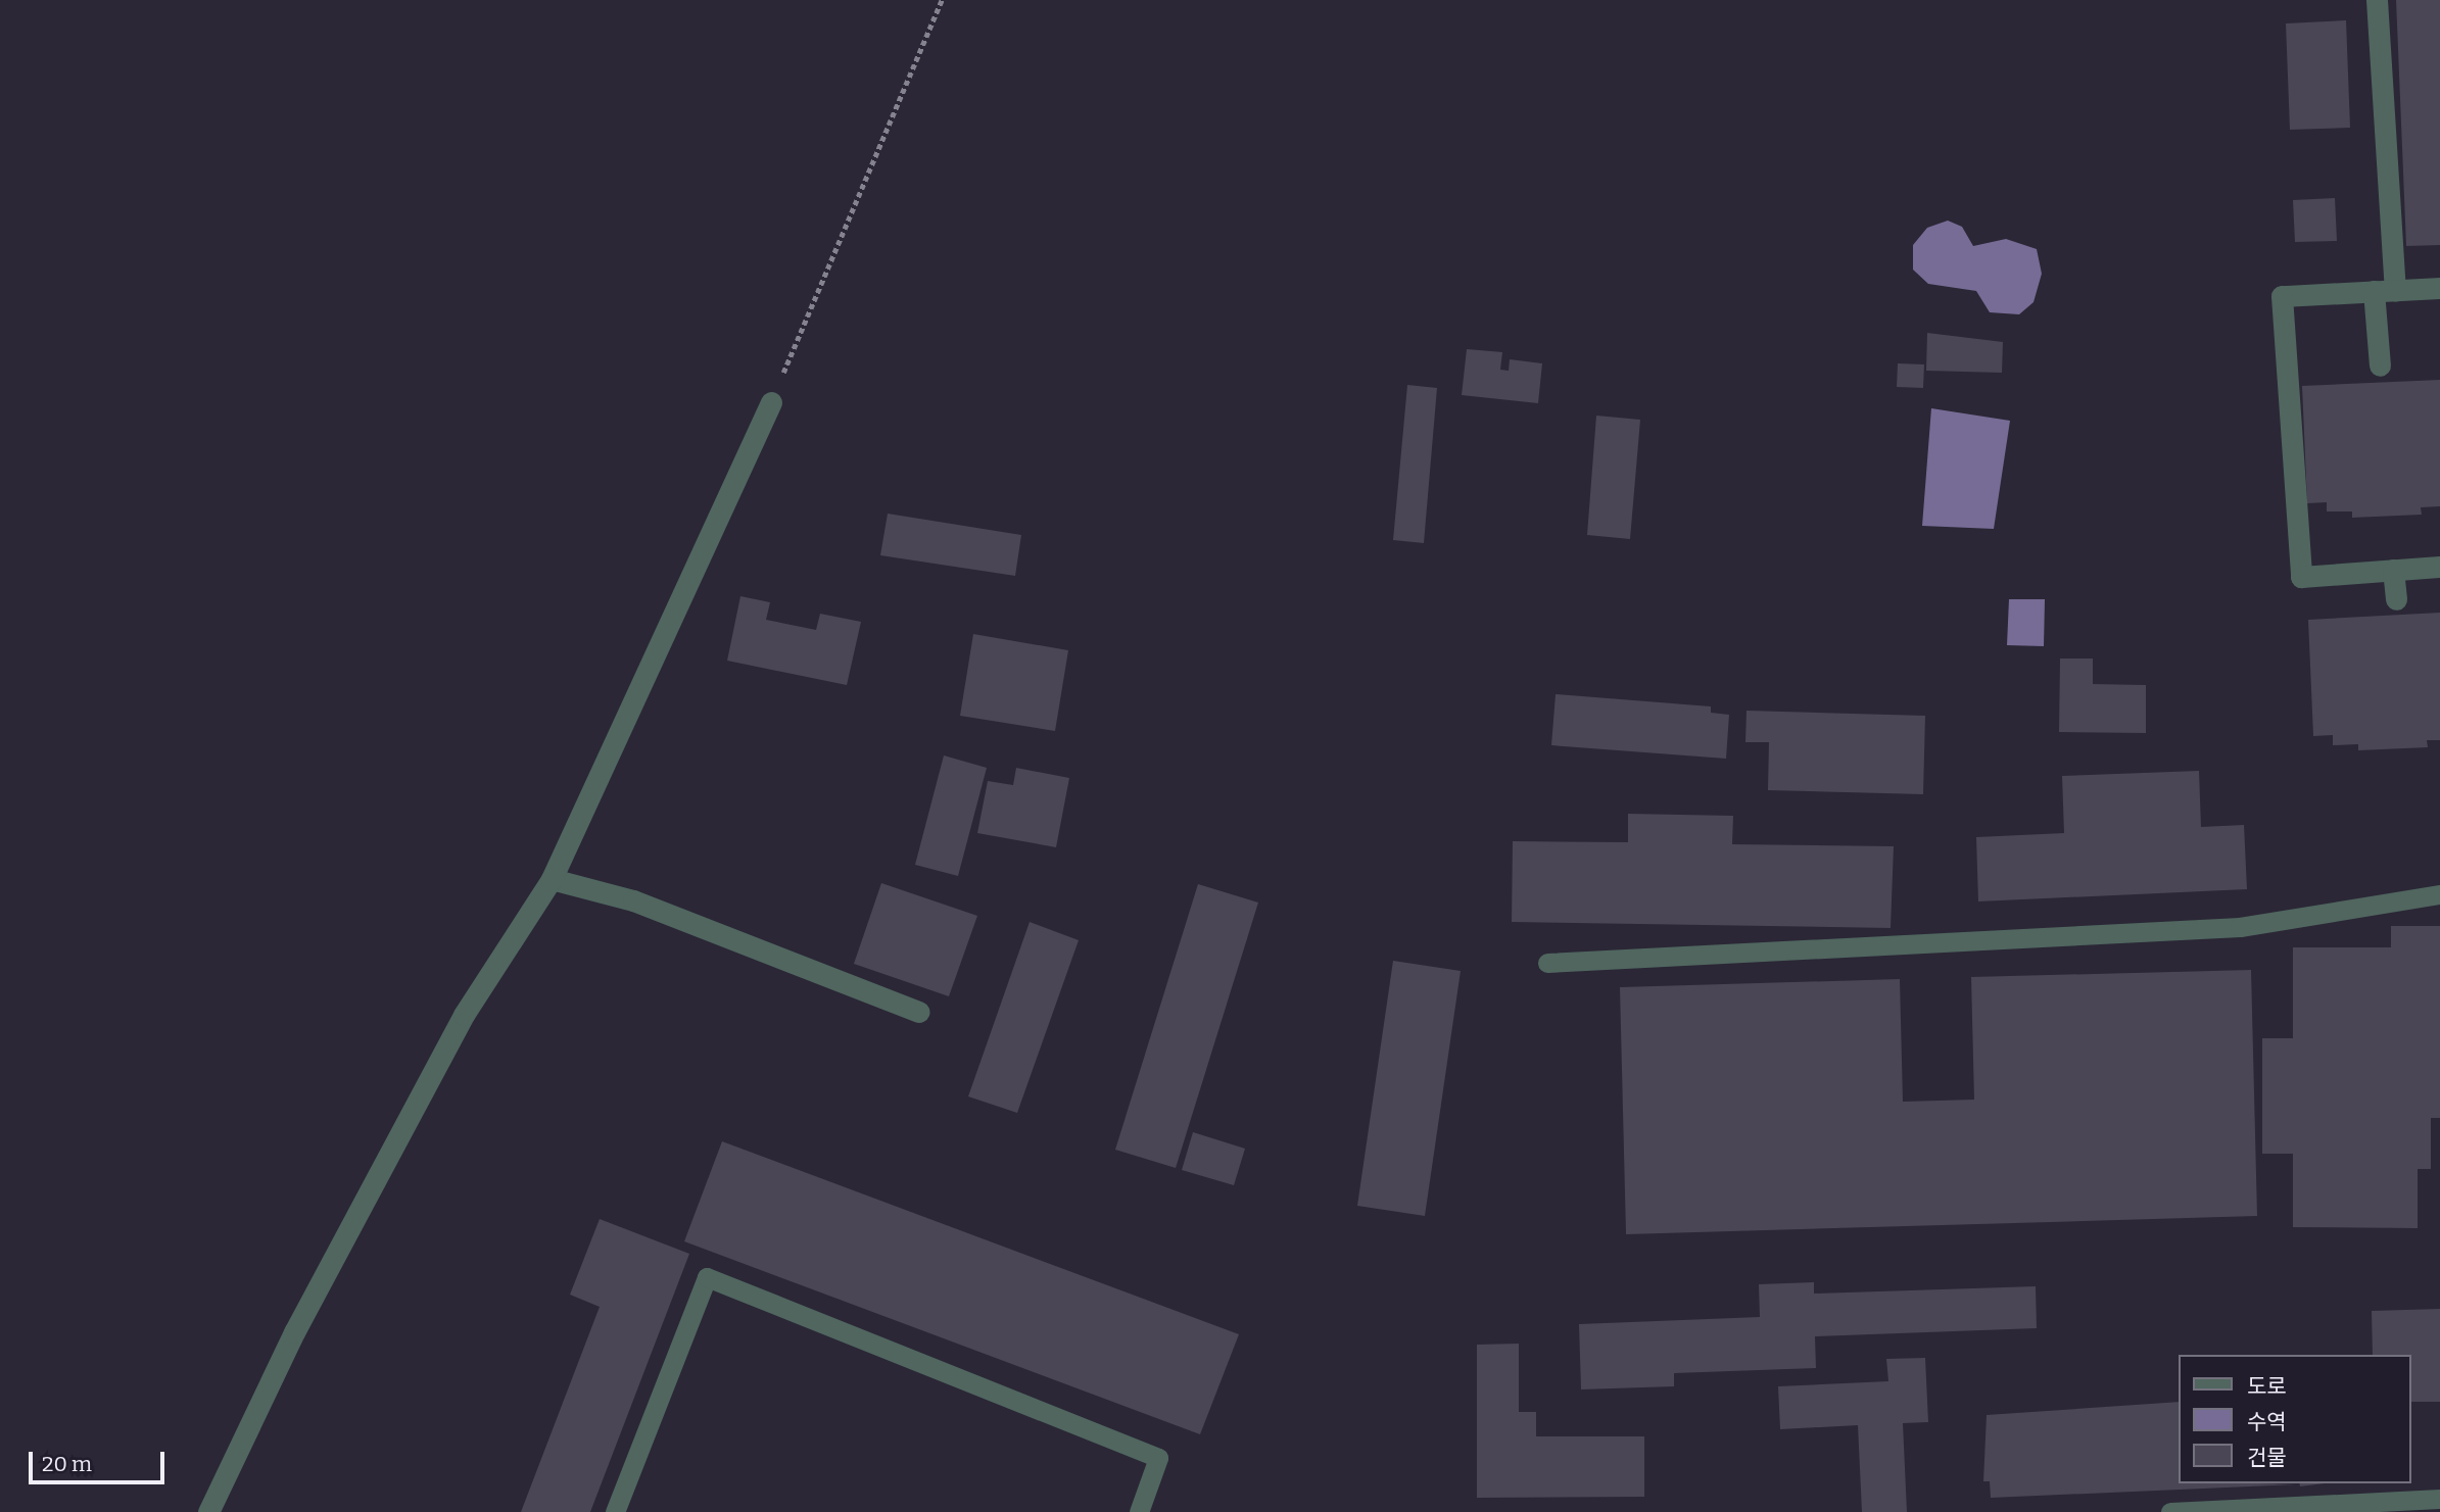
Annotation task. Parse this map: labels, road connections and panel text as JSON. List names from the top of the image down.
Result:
{
  "legend": ["도로", "수역", "건물"],
  "scale_bar": "20 m"
}
